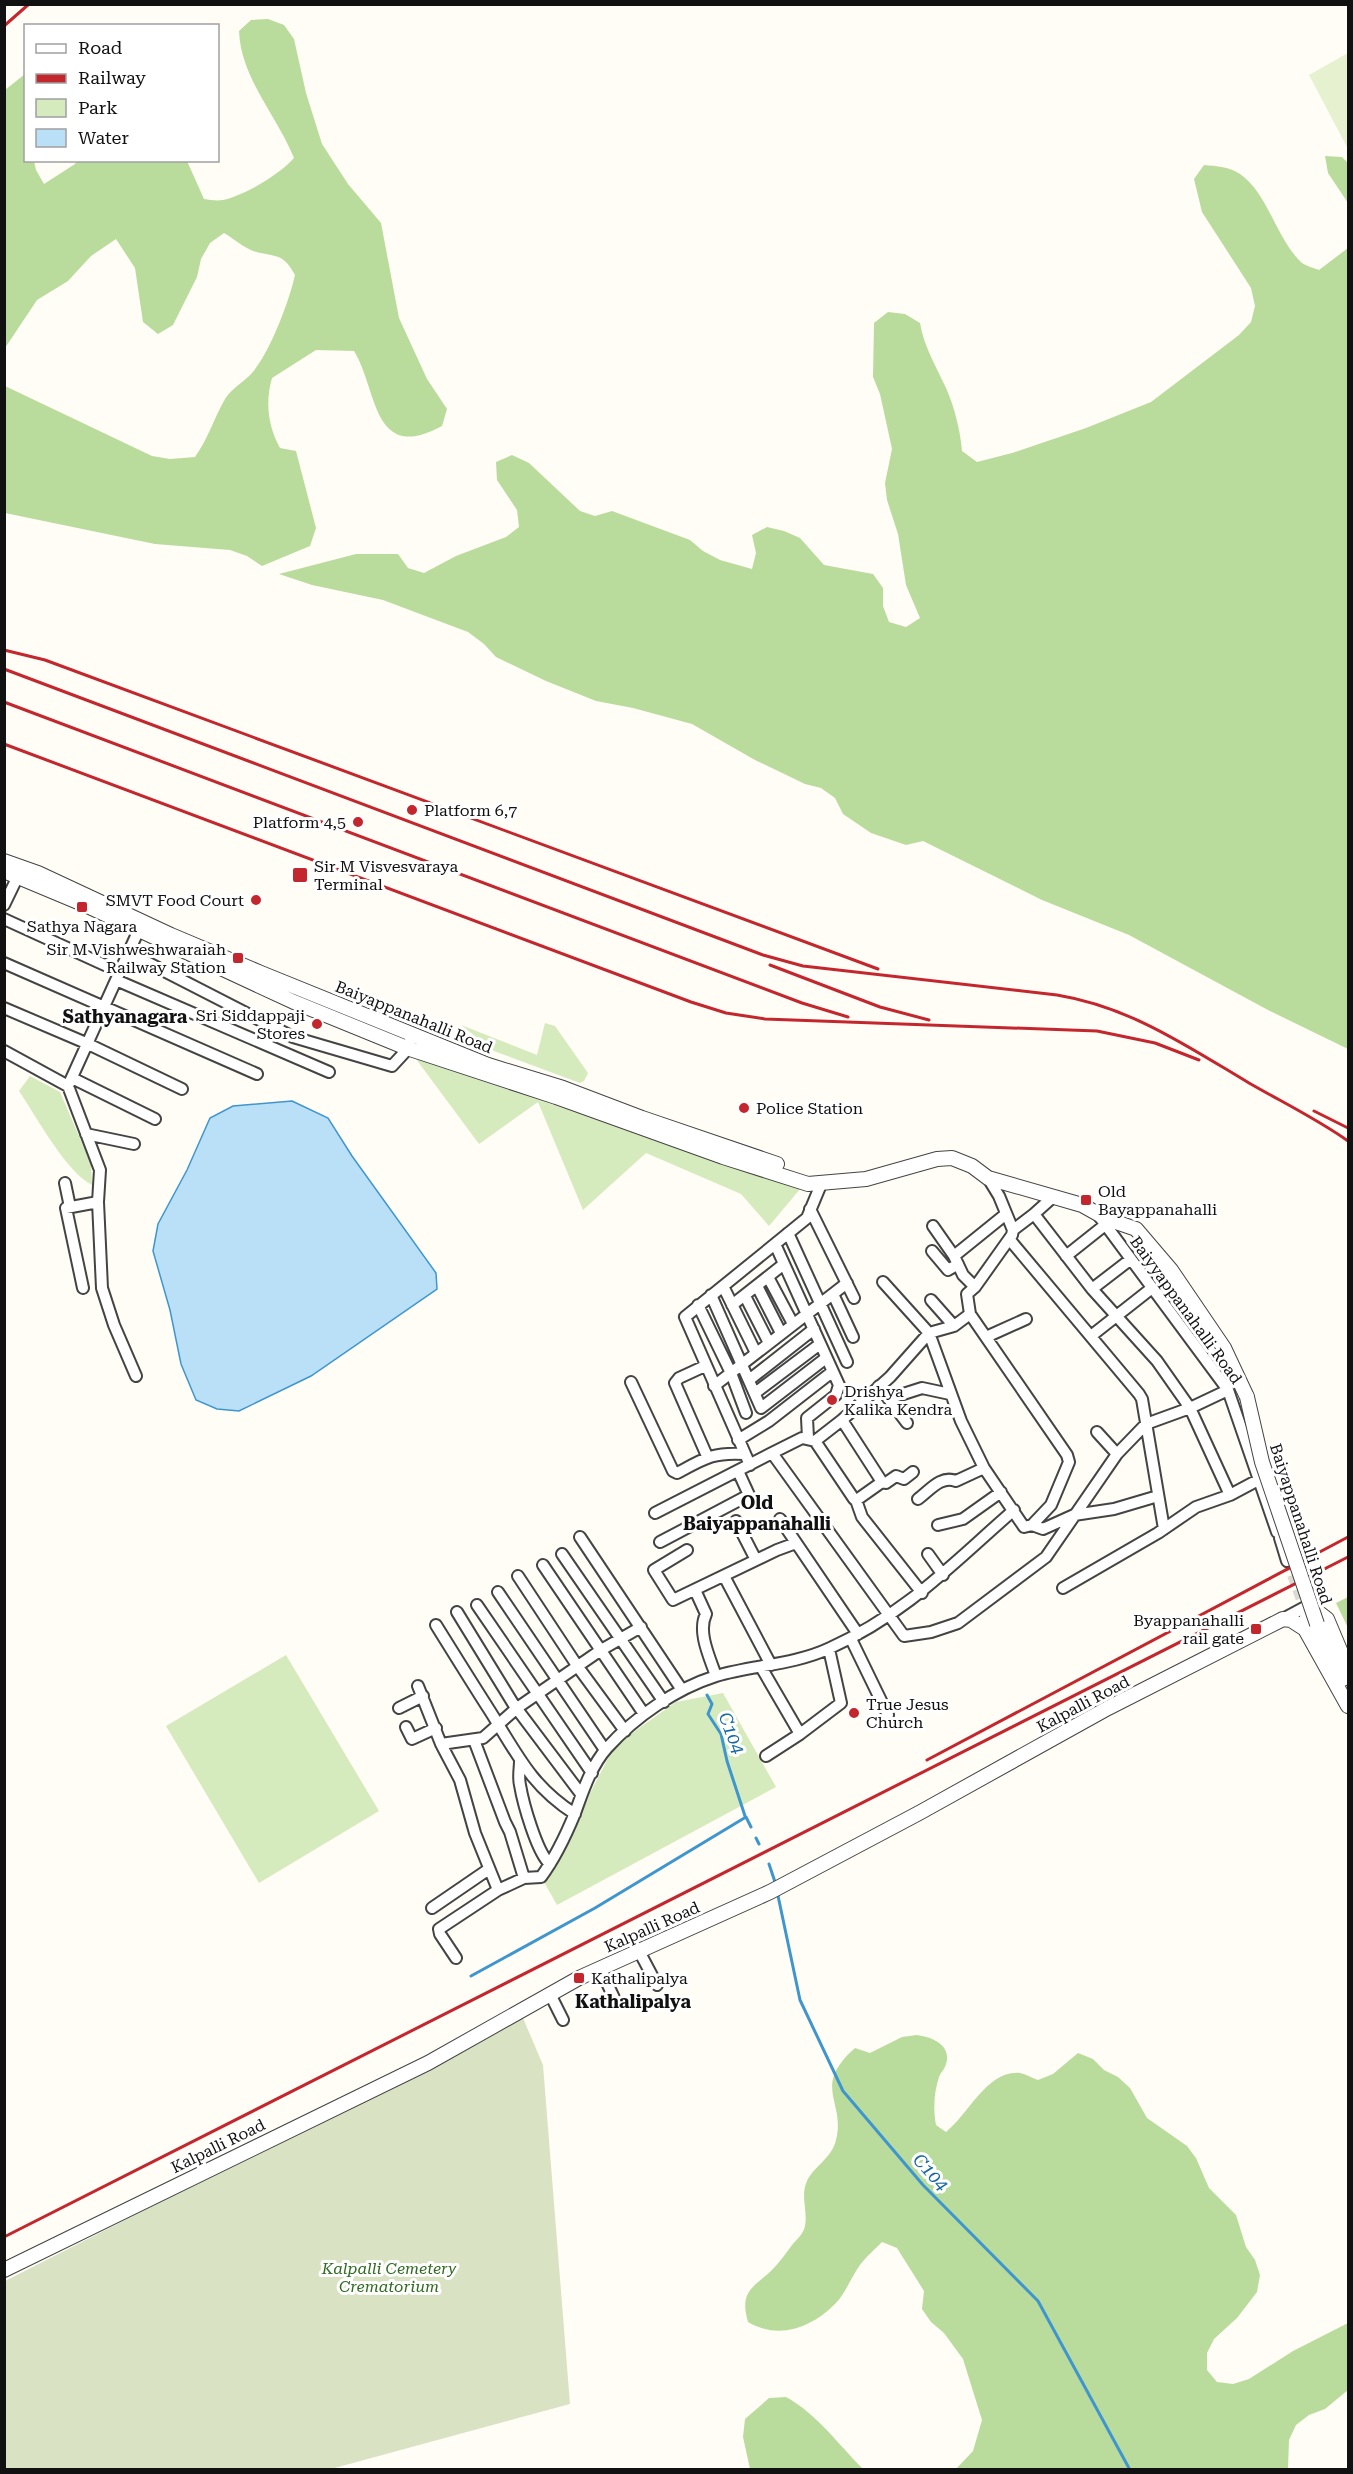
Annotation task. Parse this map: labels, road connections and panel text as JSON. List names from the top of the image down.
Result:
{
  "streets": {
    "street": ["Baiyappanahalli Road", "Baiyyappanahalli Road", "Kalpalli Road"]
  },
  "crossings": [
    ["Baiyappanahalli Road", "Baiyyappanahalli Road"]
  ],
  "districts": ["Sathyanagara", "Old Baiyappanahalli", "Kathalipalya"],
  "water": ["C104"],
  "parks": ["Kalpalli Cemetery Crematorium"],
  "places": {
    "other": [
      "Platform 6,7",
      "Platform 4,5",
      "SMVT Food Court",
      "Sri Siddappaji Stores",
      "Police Station",
      "Drishya Kalika Kendra",
      "True Jesus Church"
    ],
    "transit": [
      "Sir M Visvesvaraya Terminal",
      "Sathya Nagara",
      "Sir M Vishweshwaraiah Railway Station",
      "Old Bayappanahalli",
      "Byappanahalli rail gate",
      "Kathalipalya"
    ]
  },
  "legend": [
    "Road",
    "Railway",
    "Park",
    "Water"
  ]
}
